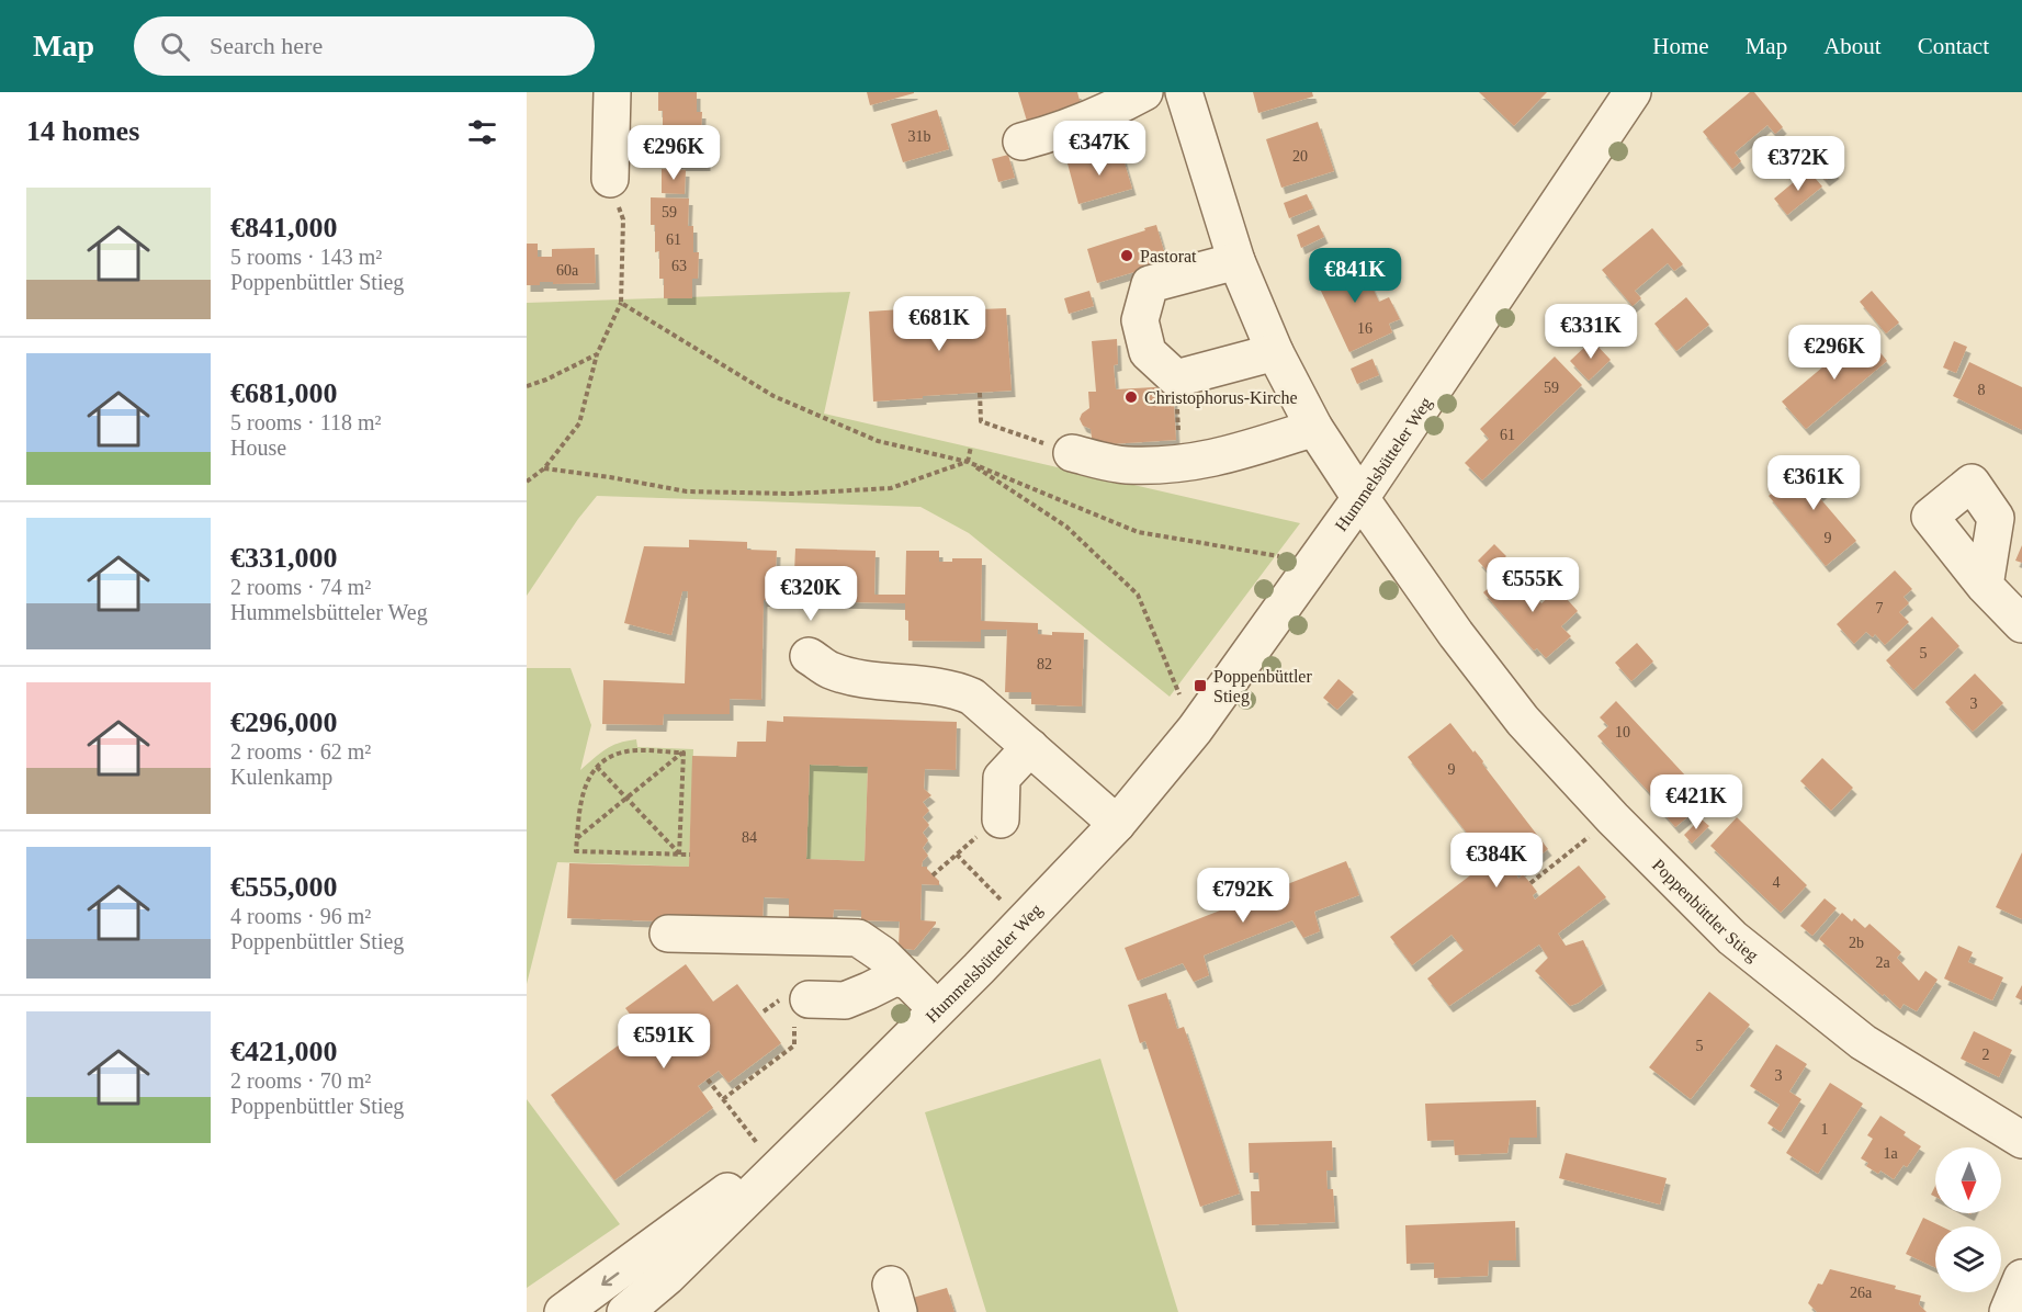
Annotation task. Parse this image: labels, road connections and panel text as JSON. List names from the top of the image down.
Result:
{
  "streets": {
    "street": ["Hummelsbütteler Weg", "Poppenbüttler Stieg"]
  },
  "crossings": [
    ["Hummelsbütteler Weg", "Poppenbüttler Stieg"]
  ],
  "places": {
    "other": ["Pastorat", "Christophorus-Kirche"],
    "transit": ["Poppenbüttler Stieg"]
  },
  "house_numbers": [
    "31b",
    "20",
    "59",
    "61",
    "63",
    "60a",
    "16",
    "59",
    "8",
    "61",
    "9",
    "7",
    "5",
    "82",
    "3",
    "10",
    "9",
    "84",
    "4",
    "2b",
    "2a",
    "5",
    "2",
    "3",
    "1",
    "1a",
    "26a"
  ],
  "north": "bottom",
  "page": {
    "header": "Map",
    "search": "Search here",
    "nav": [
      "Home",
      "Map",
      "About",
      "Contact"
    ],
    "heading": "14 homes",
    "price": [
      "€347K",
      "€296K",
      "€372K",
      "€841K",
      "€681K",
      "€331K",
      "€296K",
      "€361K",
      "€555K",
      "€320K",
      "€421K",
      "€384K",
      "€792K",
      "€591K"
    ],
    "list": [
      {
        "name": "€841,000",
        "note": "5 rooms · 143 m² · Poppenbüttler Stieg"
      },
      {
        "name": "€681,000",
        "note": "5 rooms · 118 m² · House"
      },
      {
        "name": "€331,000",
        "note": "2 rooms · 74 m² · Hummelsbütteler Weg"
      },
      {
        "name": "€296,000",
        "note": "2 rooms · 62 m² · Kulenkamp"
      },
      {
        "name": "€555,000",
        "note": "4 rooms · 96 m² · Poppenbüttler Stieg"
      },
      {
        "name": "€421,000",
        "note": "2 rooms · 70 m² · Poppenbüttler Stieg"
      }
    ]
  }
}
